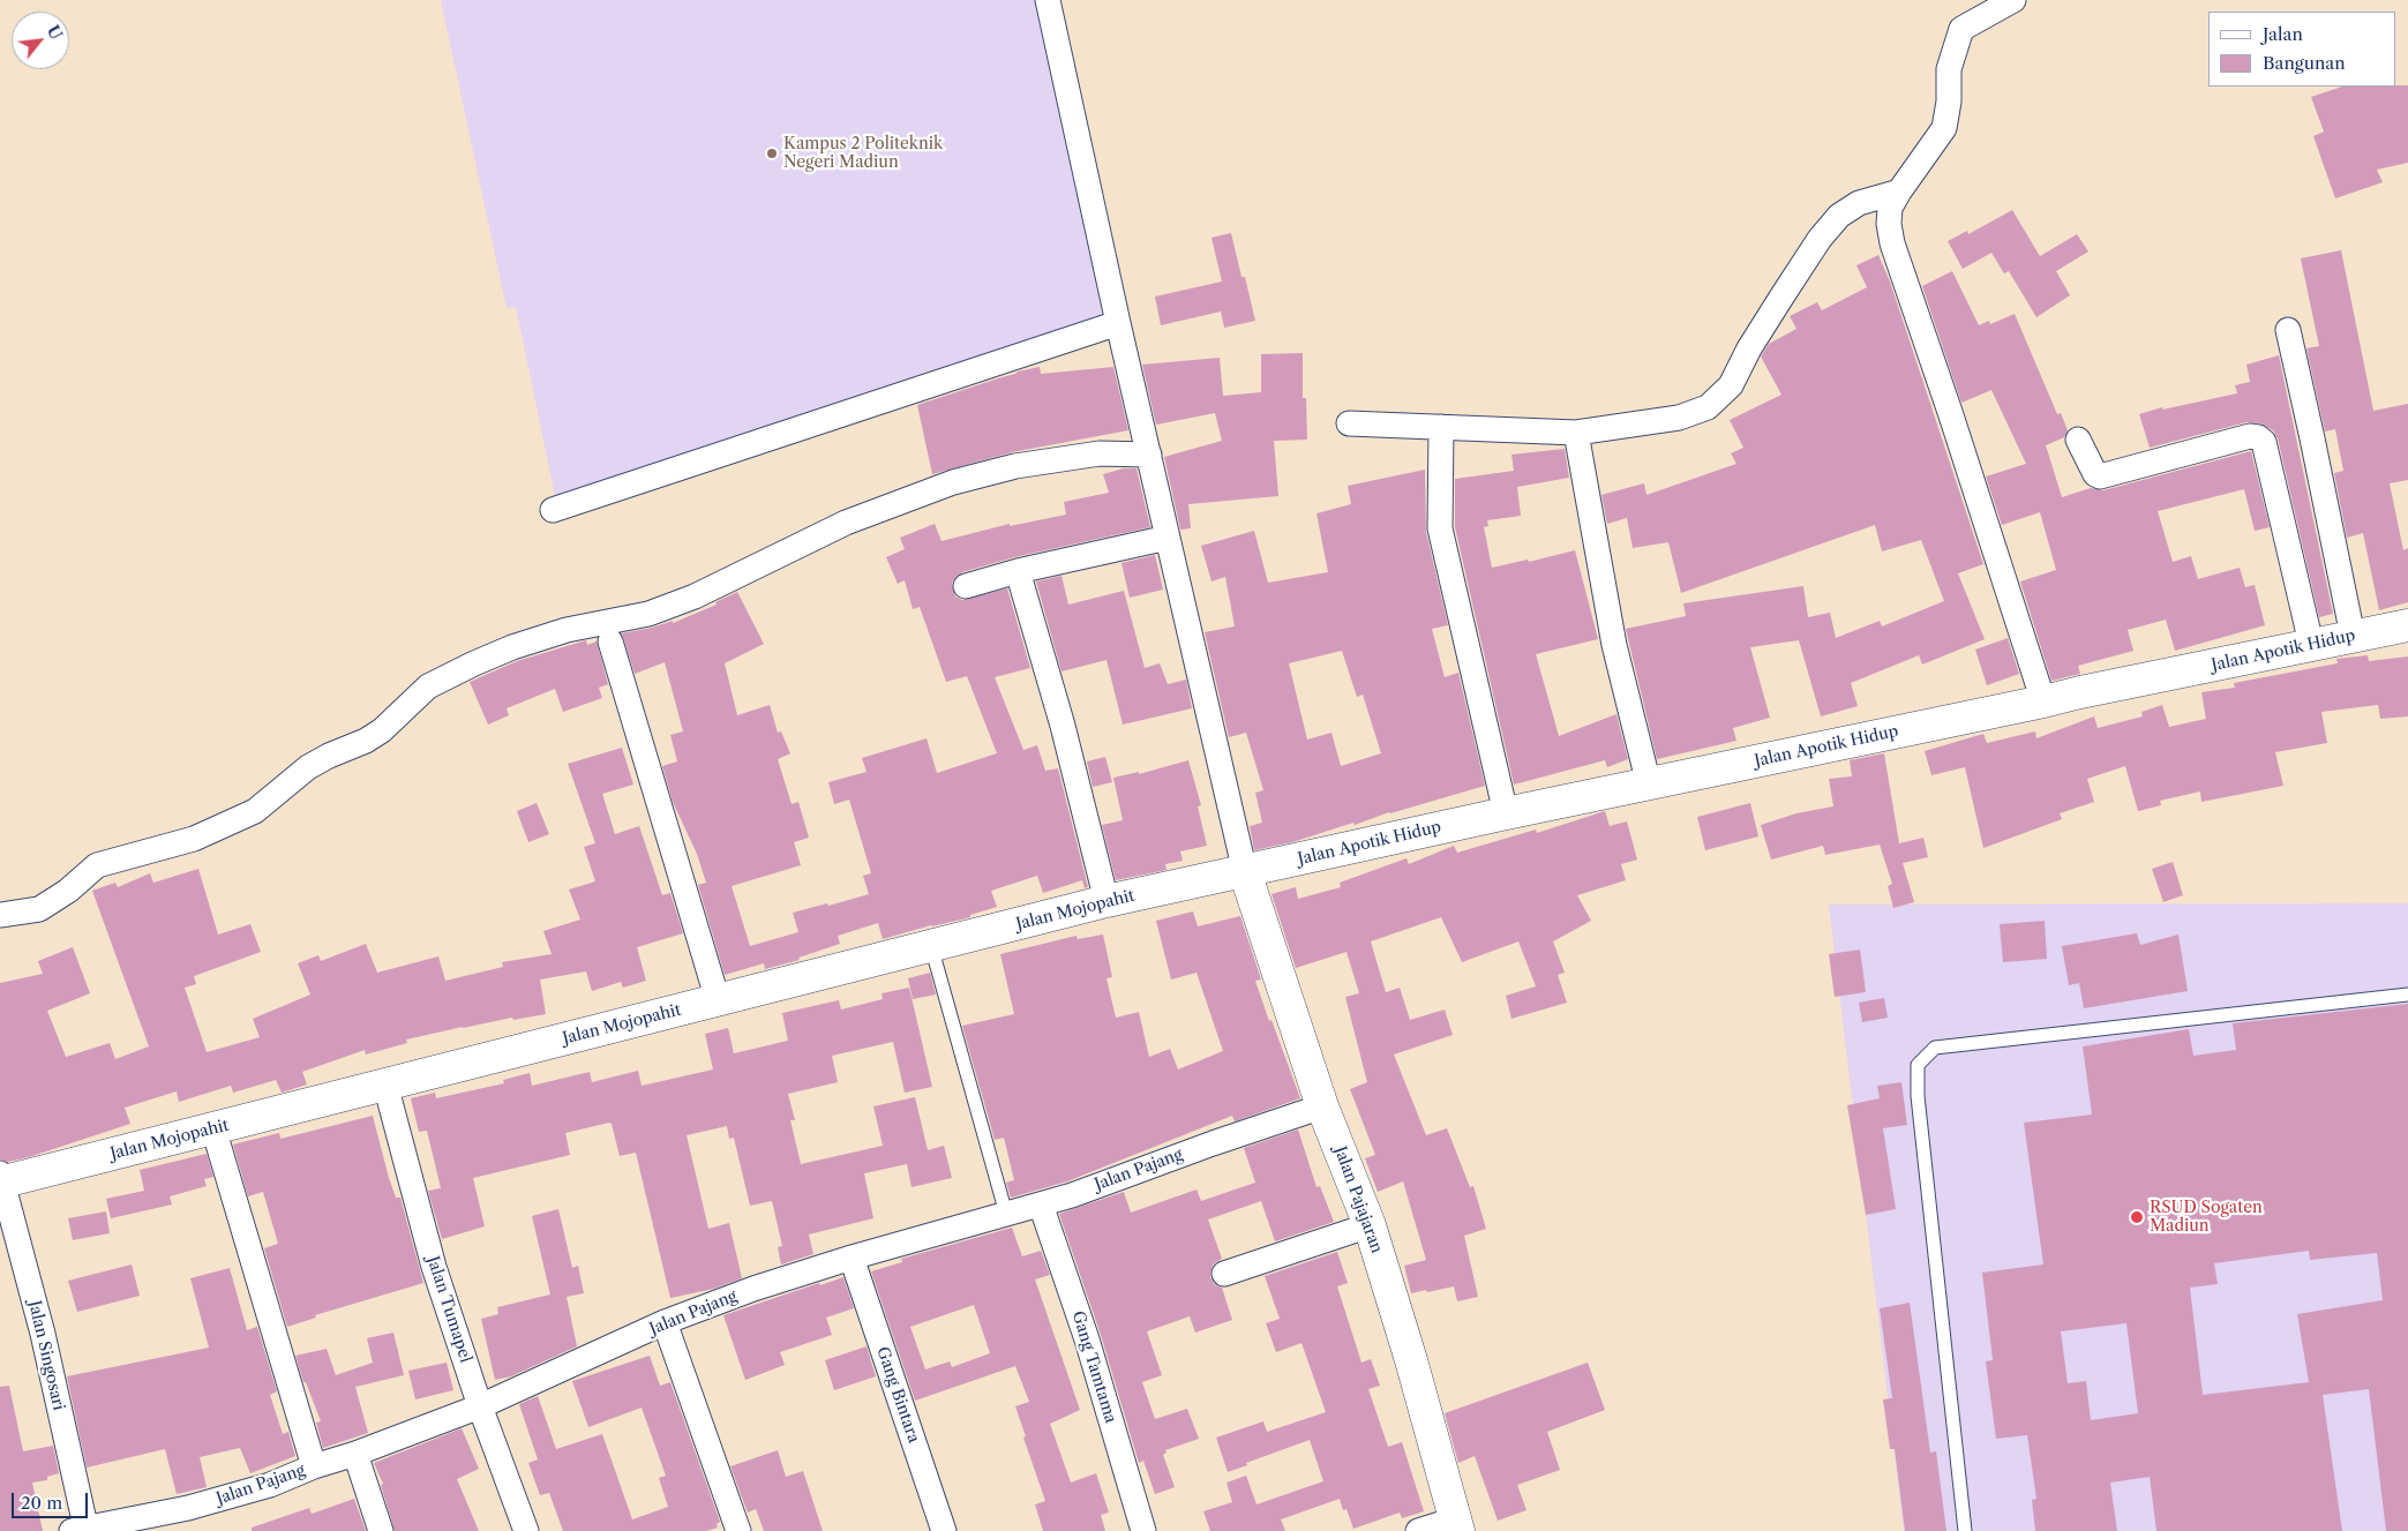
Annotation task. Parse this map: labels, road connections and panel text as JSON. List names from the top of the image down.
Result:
{
  "streets": {
    "street": [
      "Jalan Apotik Hidup",
      "Jalan Mojopahit",
      "Jalan Pajang",
      "Jalan Pajajaran",
      "Jalan Tumapel",
      "Jalan Singosari",
      "Gang Tamtama",
      "Gang Bintara"
    ]
  },
  "crossings": [
    ["Jalan Apotik Hidup", "Jalan Mojopahit"],
    ["Jalan Apotik Hidup", "Jalan Pajajaran"],
    ["Jalan Mojopahit", "Jalan Pajajaran"],
    ["Jalan Mojopahit", "Jalan Tumapel"],
    ["Jalan Mojopahit", "Jalan Singosari"],
    ["Jalan Pajang", "Jalan Pajajaran"],
    ["Jalan Pajang", "Jalan Tumapel"],
    ["Jalan Pajang", "Jalan Singosari"],
    ["Jalan Pajang", "Gang Tamtama"],
    ["Jalan Pajang", "Gang Bintara"]
  ],
  "places": ["Kampus 2 Politeknik Negeri Madiun", "RSUD Sogaten Madiun"],
  "legend": ["Jalan", "Bangunan"],
  "scale_bar": "20 m",
  "north": "top right"
}
